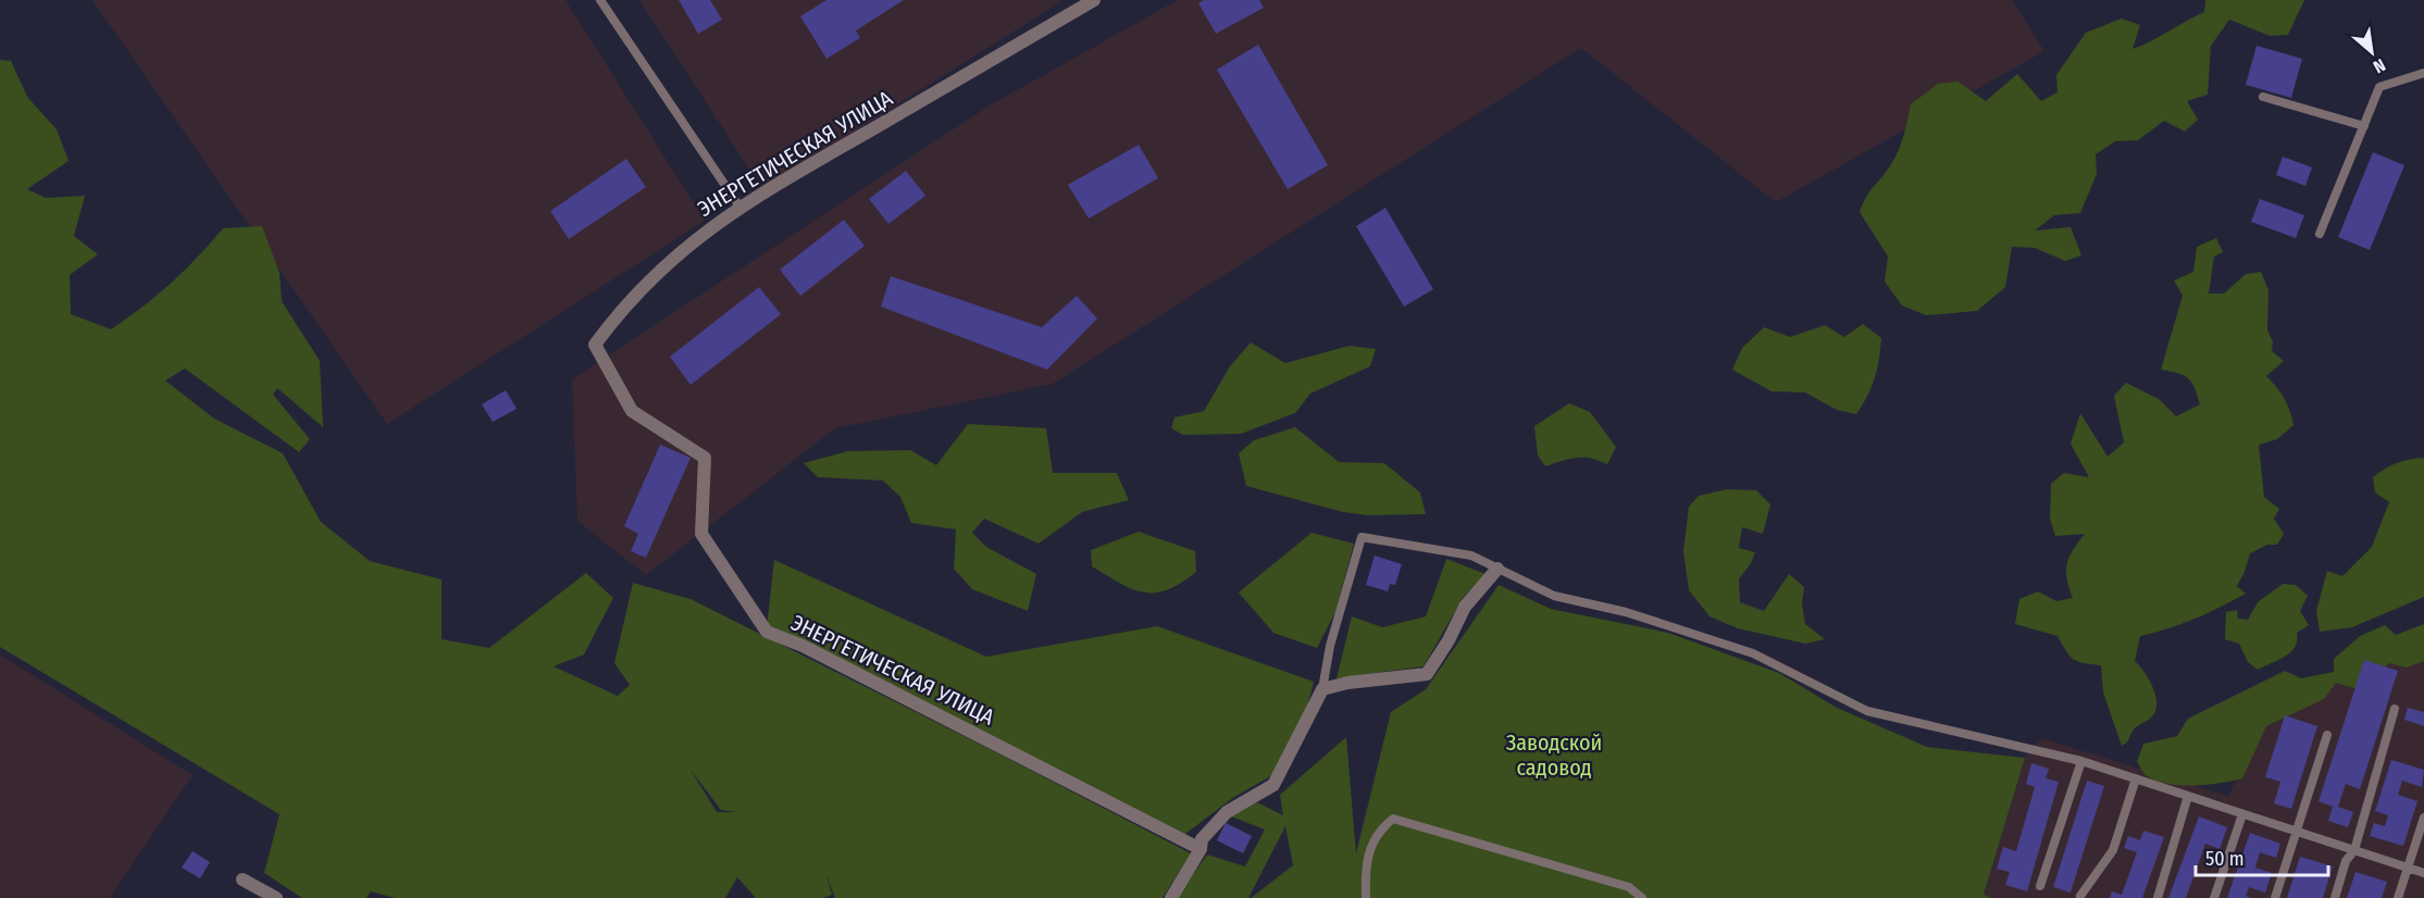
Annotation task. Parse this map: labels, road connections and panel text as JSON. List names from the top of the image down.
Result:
{
  "streets": {
    "street": ["ЭНЕРГЕТИЧЕСКАЯ УЛИЦА"]
  },
  "parks": ["Заводской садовод"],
  "scale_bar": "50 m",
  "north": "bottom right"
}
